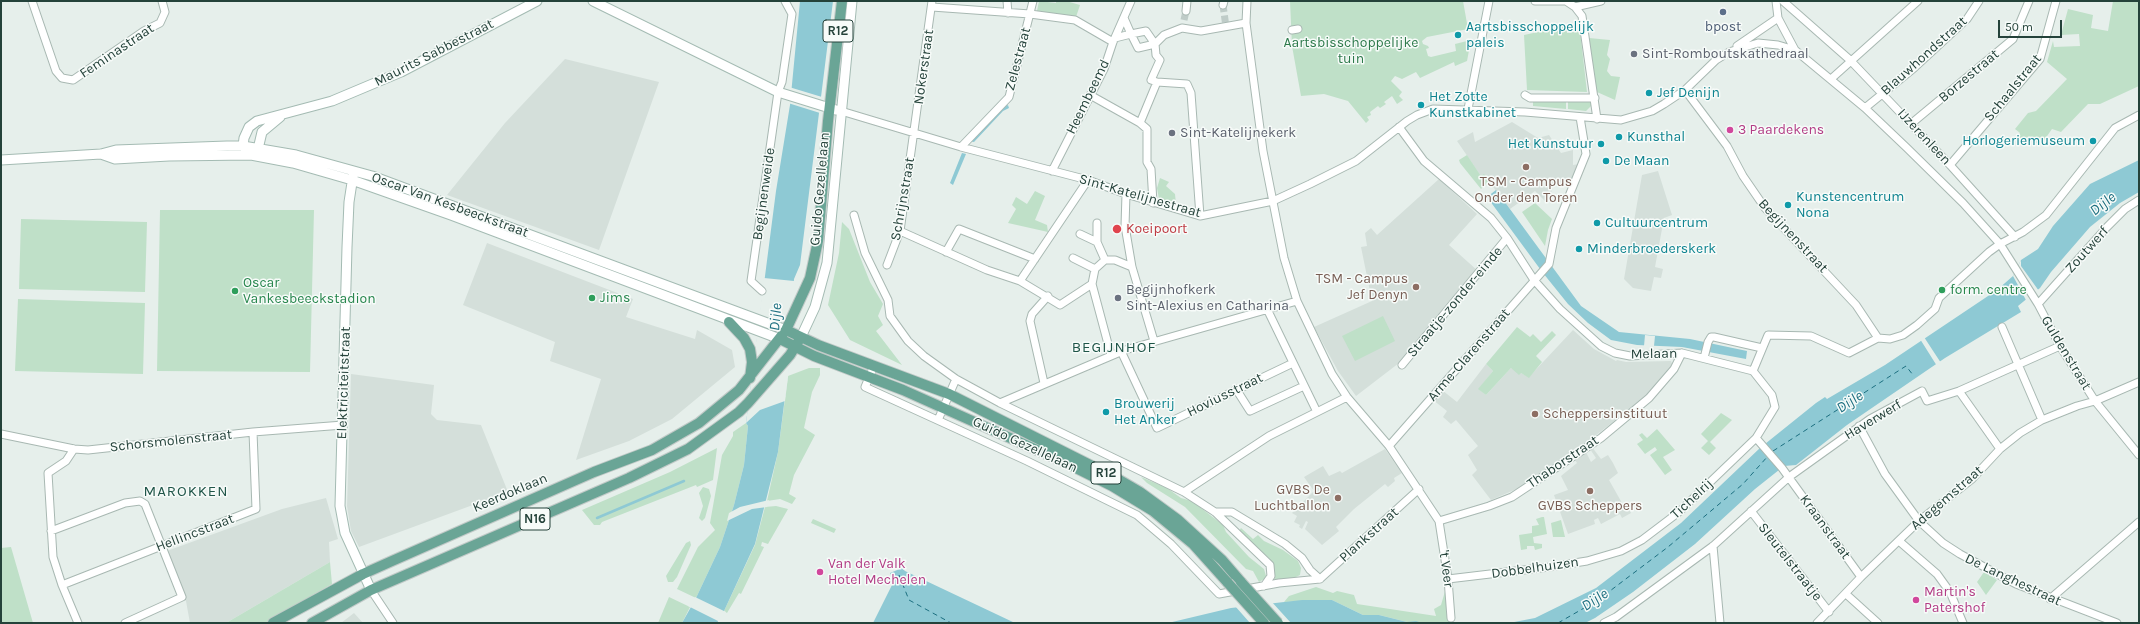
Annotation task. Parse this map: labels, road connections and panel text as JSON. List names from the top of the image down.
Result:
{
  "streets": {
    "main road": [
      "R12",
      "Maurits Sabbestraat",
      "Guido Gezellelaan",
      "Oscar Van Kesbeeckstraat",
      "Elektriciteitstraat",
      "Keerdoklaan",
      "N16"
    ],
    "street": [
      "Feminastraat",
      "Blauwhondstraat",
      "Zelestraat",
      "Nokerstraat",
      "Borzestraat",
      "Schaalstraat",
      "Heembeemd",
      "IJzerenleen",
      "Begijnenweide",
      "Sint-Katelijnestraat",
      "Schrijnstraat",
      "Begijnenstraat",
      "Zoutwerf",
      "Straatje-zonder-einde",
      "Guldenstraat",
      "Melaan",
      "Arme-Clarenstraat",
      "Hoviusstraat",
      "Haverwerf",
      "Schorsmolenstraat",
      "Thaborstraat",
      "Adegemstraat",
      "Tichelrij",
      "Kraanstraat",
      "Hellincstraat",
      "Plankstraat",
      "Sleutelstraatje",
      "Dobbelhuizen",
      "'t Veer",
      "De Langhestraat"
    ]
  },
  "crossings": [
    ["R12", "Guido Gezellelaan"],
    ["R12", "Sint-Katelijnestraat"],
    ["Maurits Sabbestraat", "Oscar Van Kesbeeckstraat"],
    ["Blauwhondstraat", "IJzerenleen"],
    ["Zelestraat", "Sint-Katelijnestraat"],
    ["Nokerstraat", "Sint-Katelijnestraat"],
    ["Nokerstraat", "Schrijnstraat"],
    ["Borzestraat", "IJzerenleen"],
    ["Schaalstraat", "IJzerenleen"],
    ["Heembeemd", "Sint-Katelijnestraat"],
    ["IJzerenleen", "Guldenstraat"],
    ["Guido Gezellelaan", "Sint-Katelijnestraat"],
    ["Guido Gezellelaan", "Oscar Van Kesbeeckstraat"],
    ["Guido Gezellelaan", "N16"],
    ["Guido Gezellelaan", "Plankstraat"],
    ["Sint-Katelijnestraat", "Schrijnstraat"],
    ["Sint-Katelijnestraat", "Begijnenstraat"],
    ["Sint-Katelijnestraat", "Melaan"],
    ["Sint-Katelijnestraat", "Arme-Clarenstraat"],
    ["Oscar Van Kesbeeckstraat", "Elektriciteitstraat"],
    ["Oscar Van Kesbeeckstraat", "N16"],
    ["Zoutwerf", "Guldenstraat"],
    ["Straatje-zonder-einde", "Melaan"],
    ["Guldenstraat", "Adegemstraat"],
    ["Melaan", "Arme-Clarenstraat"],
    ["Melaan", "Thaborstraat"],
    ["Melaan", "Tichelrij"],
    ["Elektriciteitstraat", "Schorsmolenstraat"],
    ["Elektriciteitstraat", "Keerdoklaan"],
    ["Elektriciteitstraat", "N16"],
    ["Haverwerf", "Kraanstraat"],
    ["Haverwerf", "De Langhestraat"],
    ["Schorsmolenstraat", "Hellincstraat"],
    ["Thaborstraat", "'t Veer"],
    ["Keerdoklaan", "N16"],
    ["Adegemstraat", "Kraanstraat"],
    ["Adegemstraat", "Sleutelstraatje"],
    ["Adegemstraat", "De Langhestraat"],
    ["Tichelrij", "Kraanstraat"],
    ["Tichelrij", "Dobbelhuizen"],
    ["Dobbelhuizen", "'t Veer"]
  ],
  "districts": ["BEGIJNHOF", "MAROKKEN"],
  "water": ["Dijle"],
  "parks": ["Aartsbisschoppelijke tuin"],
  "places": [
    "bpost",
    "Aartsbisschoppelijk paleis",
    "Sint-Romboutskathedraal",
    "Jef Denijn",
    "Het Zotte Kunstkabinet",
    "3 Paardekens",
    "Sint-Katelijnekerk",
    "Kunsthal",
    "Horlogeriemuseum",
    "Het Kunstuur",
    "De Maan",
    "TSM - Campus Onder den Toren",
    "Kunstencentrum Nona",
    "Cultuurcentrum",
    "Koeipoort",
    "Minderbroederskerk",
    "TSM - Campus Jef Denyn",
    "form. centre",
    "Oscar Vankesbeeckstadion",
    "Jims",
    "Begijnhofkerk Sint-Alexius en Catharina",
    "Brouwerij Het Anker",
    "Scheppersinstituut",
    "GVBS Scheppers",
    "GVBS De Luchtballon",
    "Van der Valk Hotel Mechelen",
    "Martin's Patershof"
  ],
  "scale_bar": "50 m"
}
